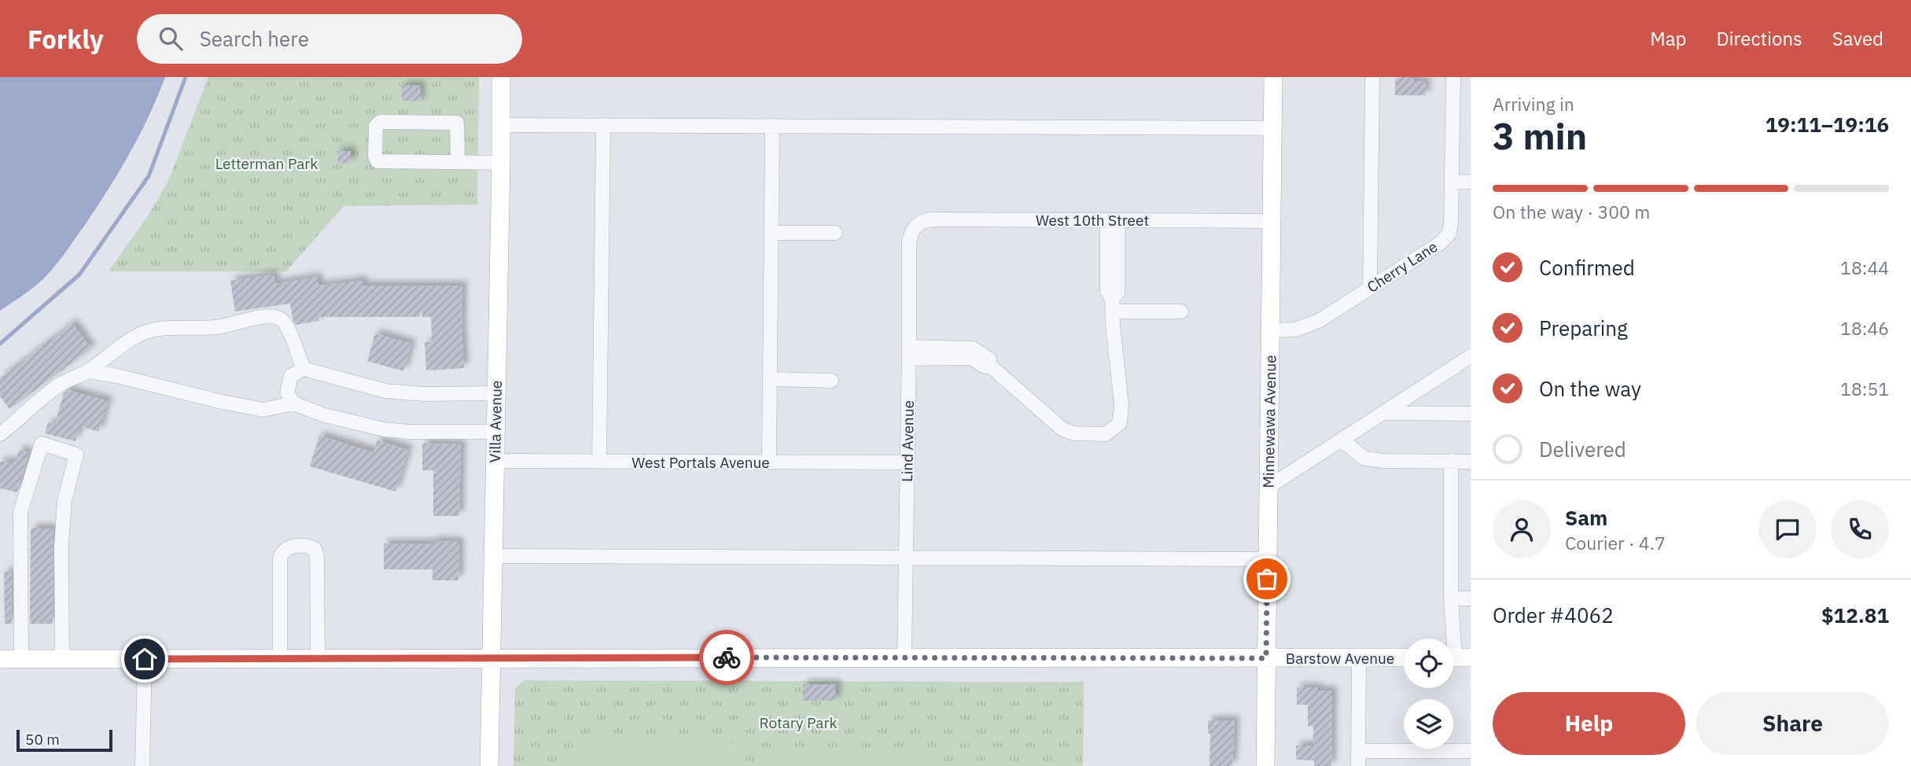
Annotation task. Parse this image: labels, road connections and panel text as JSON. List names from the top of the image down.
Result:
{
  "streets": {
    "main road": ["Villa Avenue", "Minnewawa Avenue", "Barstow Avenue"],
    "street": [
      "West 10th Street",
      "Cherry Lane",
      "Lind Avenue",
      "West Portals Avenue"
    ]
  },
  "crossings": [
    ["West 10th Street", "Minnewawa Avenue"],
    ["West 10th Street", "Lind Avenue"],
    ["Cherry Lane", "Minnewawa Avenue"],
    ["Villa Avenue", "West Portals Avenue"],
    ["Villa Avenue", "Barstow Avenue"],
    ["Minnewawa Avenue", "Barstow Avenue"],
    ["Lind Avenue", "West Portals Avenue"],
    ["Lind Avenue", "Barstow Avenue"]
  ],
  "parks": ["Letterman Park", "Rotary Park"],
  "scale_bar": "50 m",
  "page": {
    "header": "Forkly",
    "search": "Search here",
    "nav": ["Map", "Directions", "Saved"],
    "heading": ["3 min", "Arriving in", "19:11–19:16"],
    "panel": [
      "Sam",
      "Courier · 4.7",
      "Order #4062",
      "$12.81"
    ],
    "bar": "On the way · 300 m",
    "list": [
      ["Confirmed", "18:44"],
      ["Preparing", "18:46"],
      ["On the way", "18:51"],
      "Delivered"
    ],
    "buttons": ["Help", "Share"],
    "scale": "50 m"
  }
}
